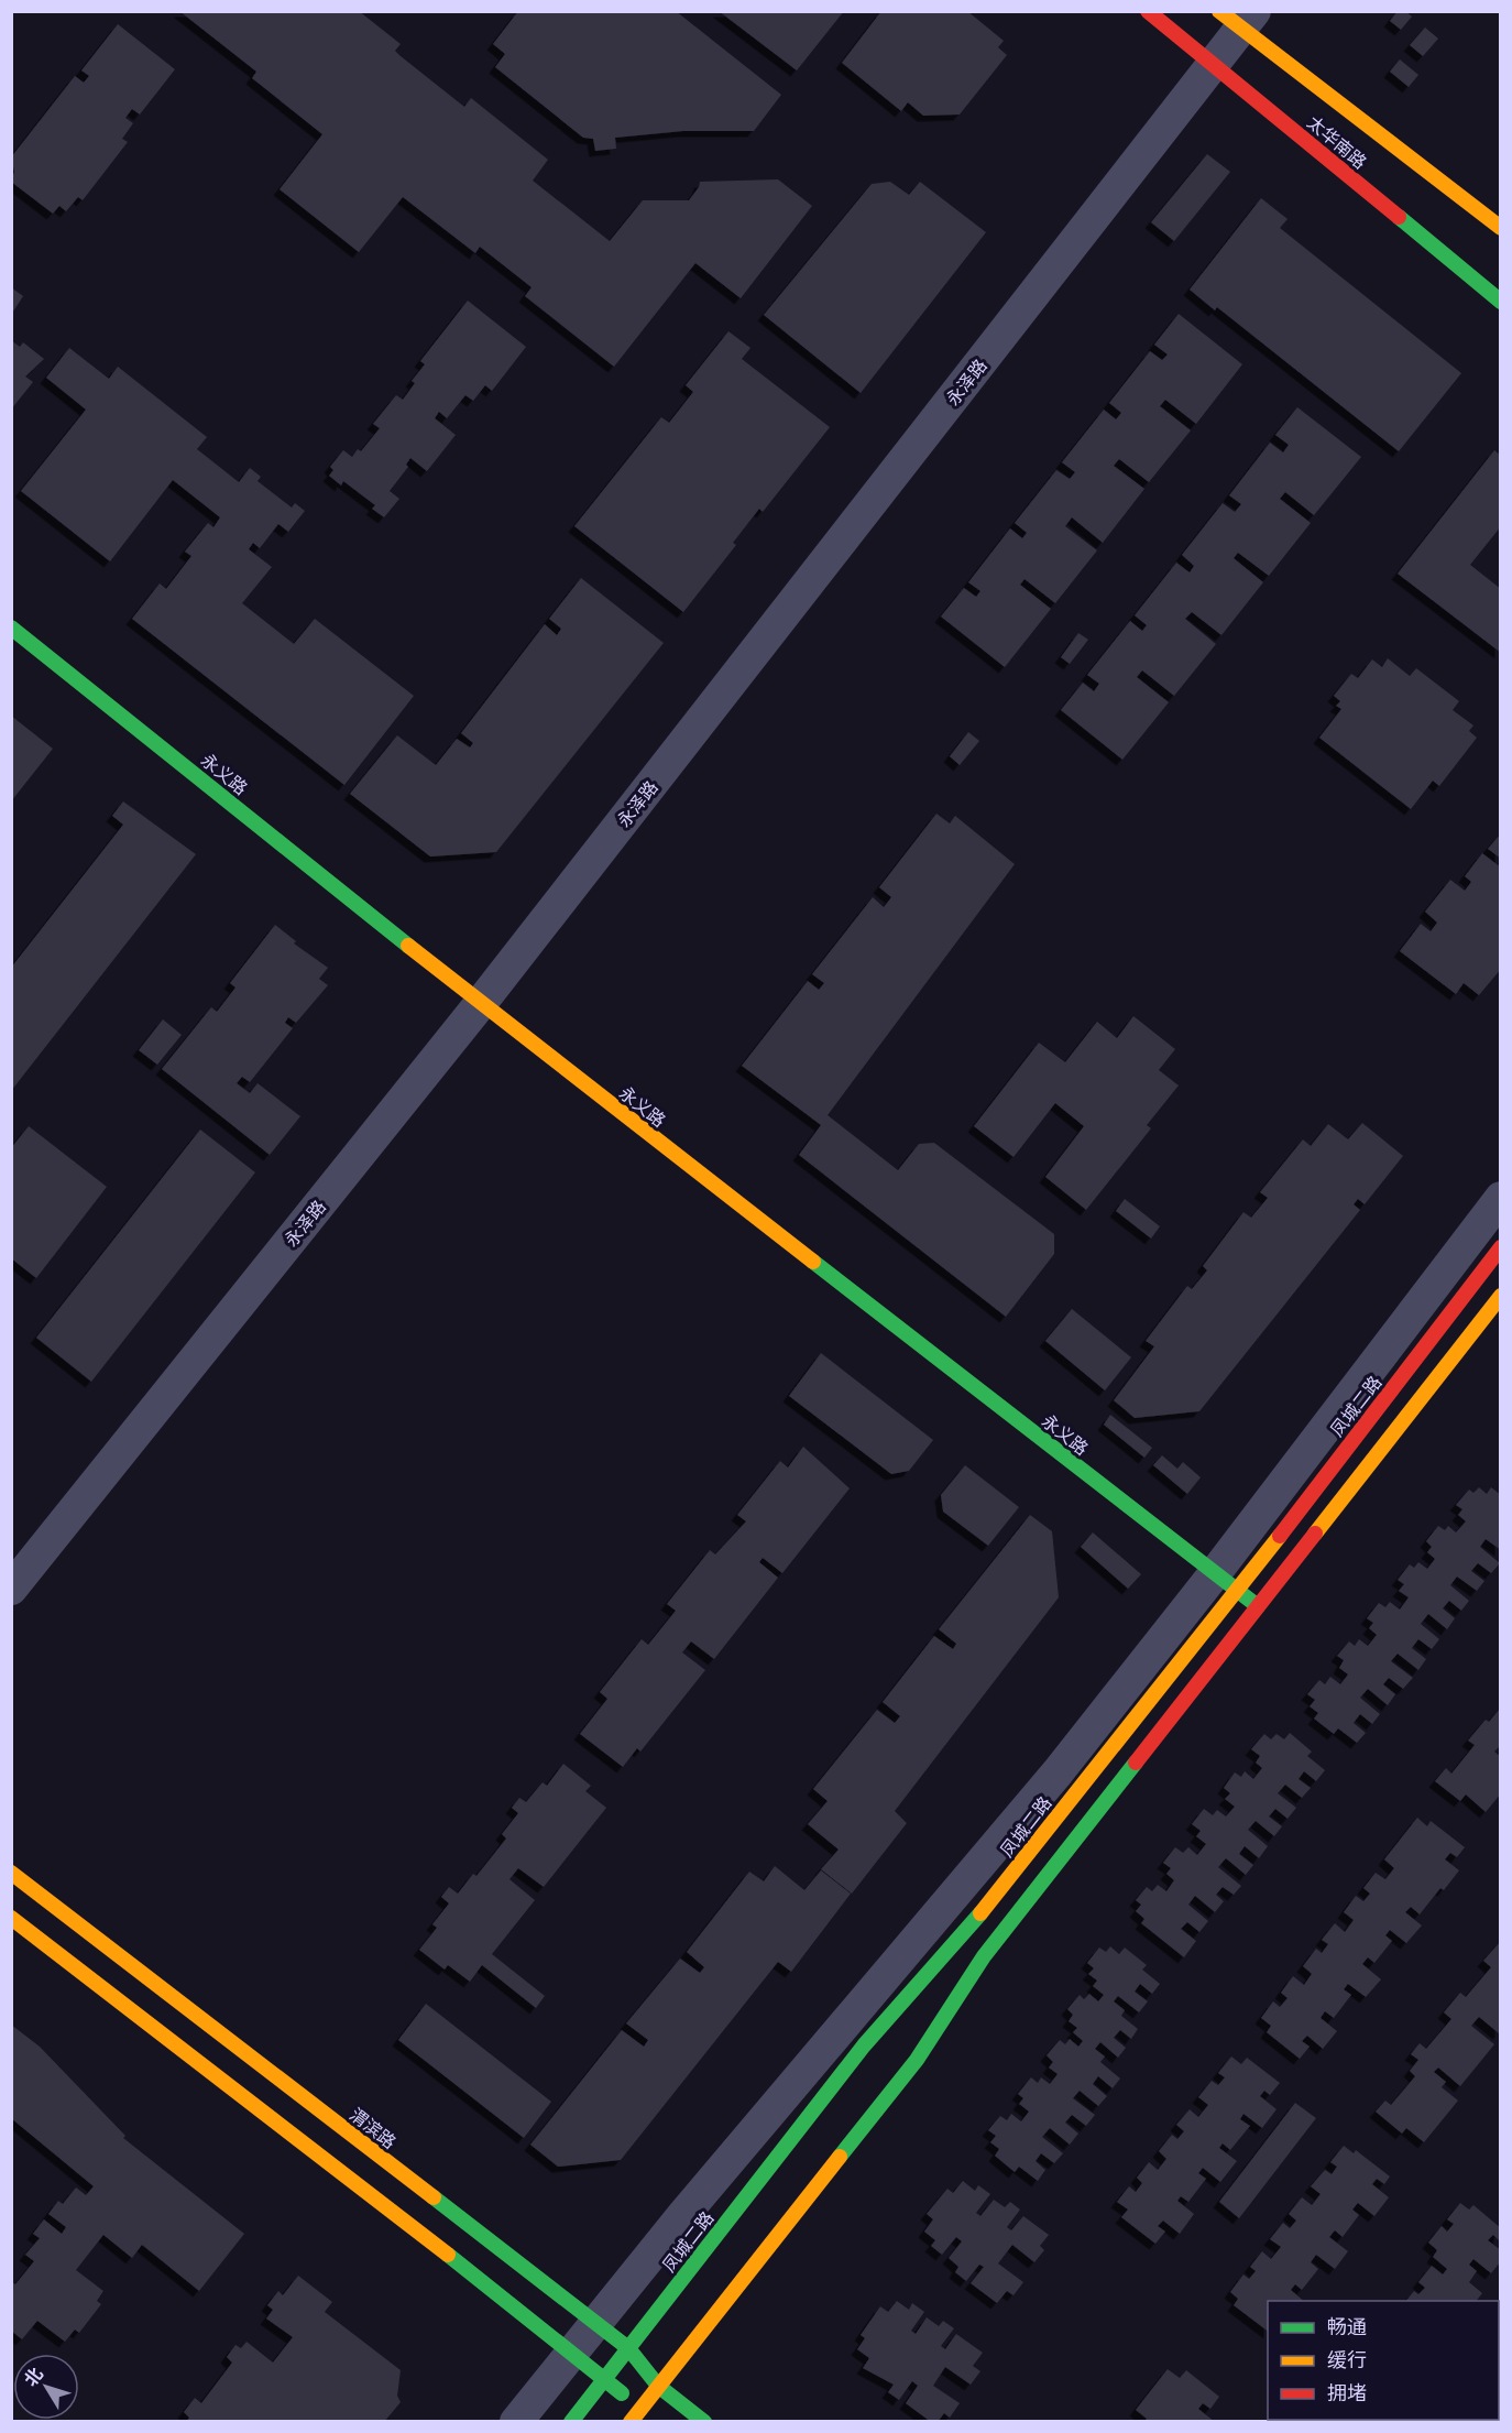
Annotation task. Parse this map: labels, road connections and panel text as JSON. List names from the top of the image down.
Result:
{
  "streets": {
    "main road": [
      "太华南路",
      "永义路",
      "凤城二路",
      "渭滨路"
    ],
    "street": ["永泽路"]
  },
  "crossings": [
    ["太华南路", "永泽路"],
    ["永泽路", "永义路"],
    ["永义路", "凤城二路"],
    ["凤城二路", "渭滨路"]
  ],
  "legend": ["畅通", "缓行", "拥堵"],
  "north": "top left"
}
